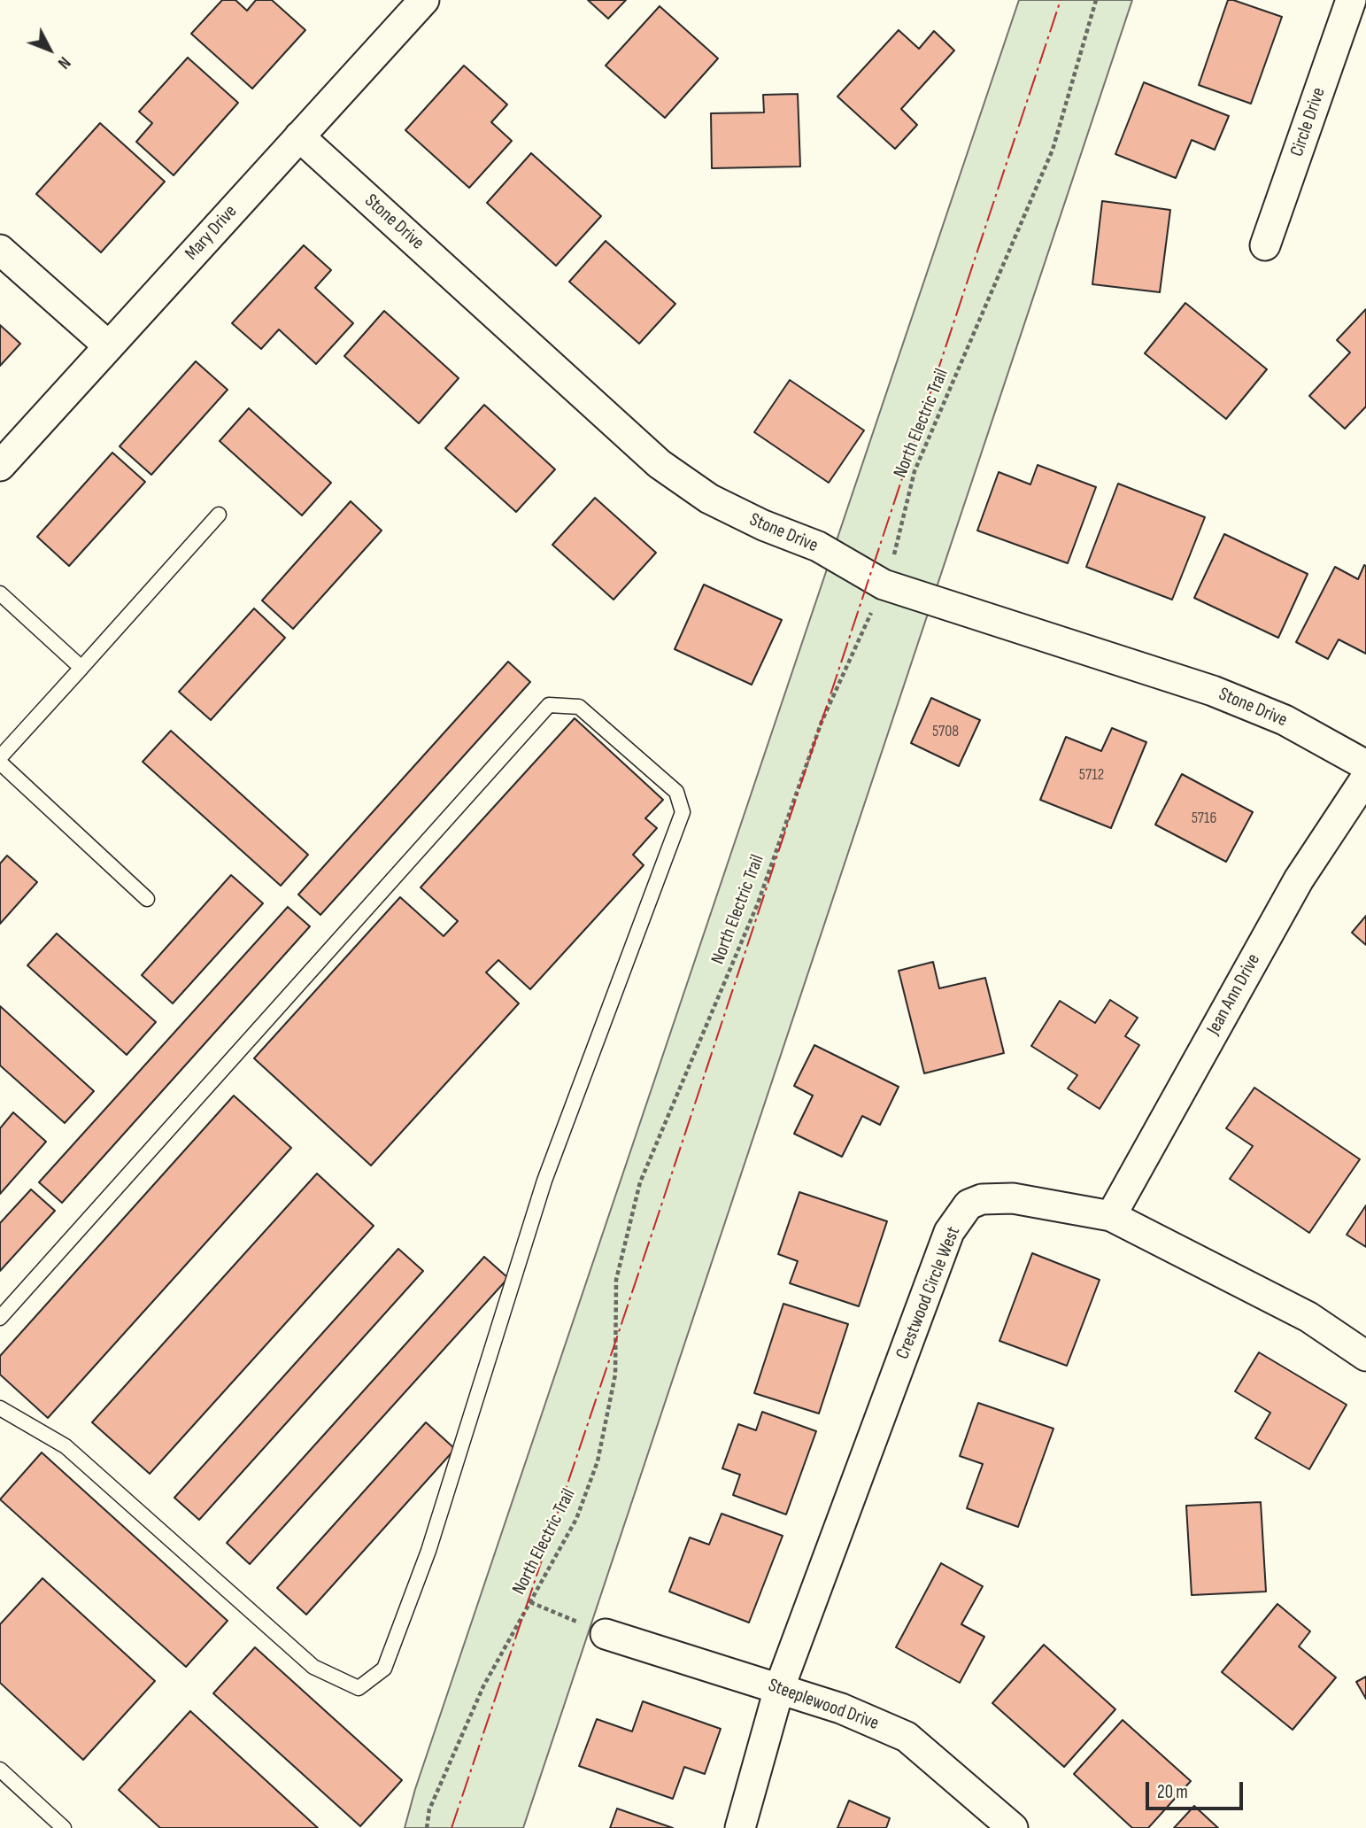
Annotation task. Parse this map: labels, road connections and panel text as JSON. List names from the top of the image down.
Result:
{
  "streets": {
    "street": [
      "Circle Drive",
      "Stone Drive",
      "Mary Drive",
      "Jean Ann Drive",
      "Crestwood Circle West",
      "Steeplewood Drive"
    ],
    "path": ["North Electric Trail"]
  },
  "crossings": [
    ["Stone Drive", "Mary Drive"],
    ["Stone Drive", "North Electric Trail"],
    ["Jean Ann Drive", "Crestwood Circle West"],
    ["Crestwood Circle West", "Steeplewood Drive"]
  ],
  "house_numbers": ["5708", "5712", "5716"],
  "scale_bar": "20 m",
  "north": "bottom right"
}
